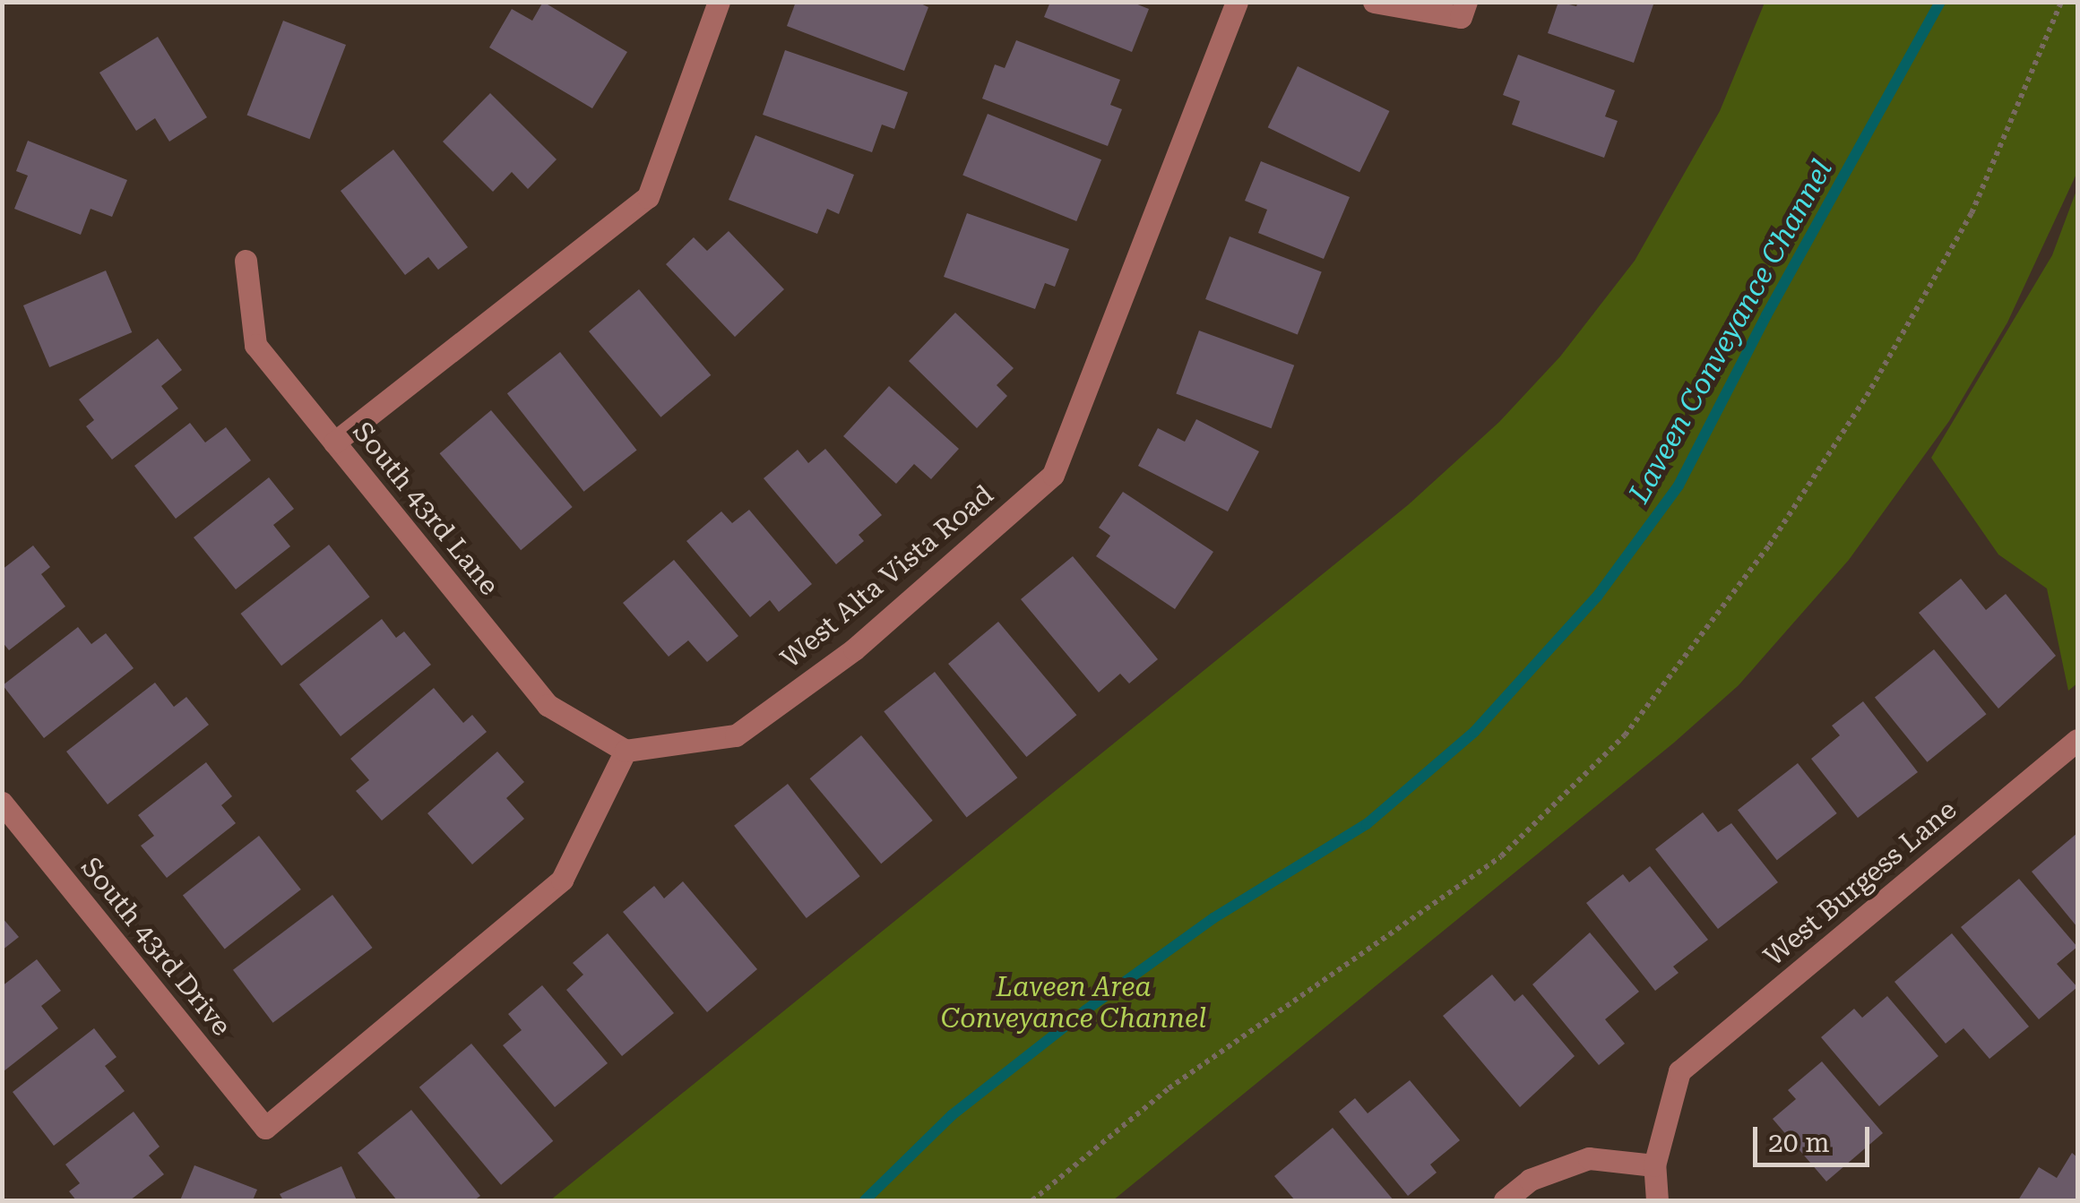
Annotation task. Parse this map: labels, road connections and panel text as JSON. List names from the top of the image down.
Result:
{
  "streets": {
    "street": [
      "South 43rd Lane",
      "West Alta Vista Road",
      "West Burgess Lane",
      "South 43rd Drive"
    ]
  },
  "crossings": [
    ["South 43rd Lane", "West Alta Vista Road"],
    ["South 43rd Lane", "South 43rd Drive"],
    ["West Alta Vista Road", "South 43rd Drive"]
  ],
  "water": ["Laveen Conveyance Channel"],
  "parks": ["Laveen Area Conveyance Channel"],
  "scale_bar": "20 m"
}
